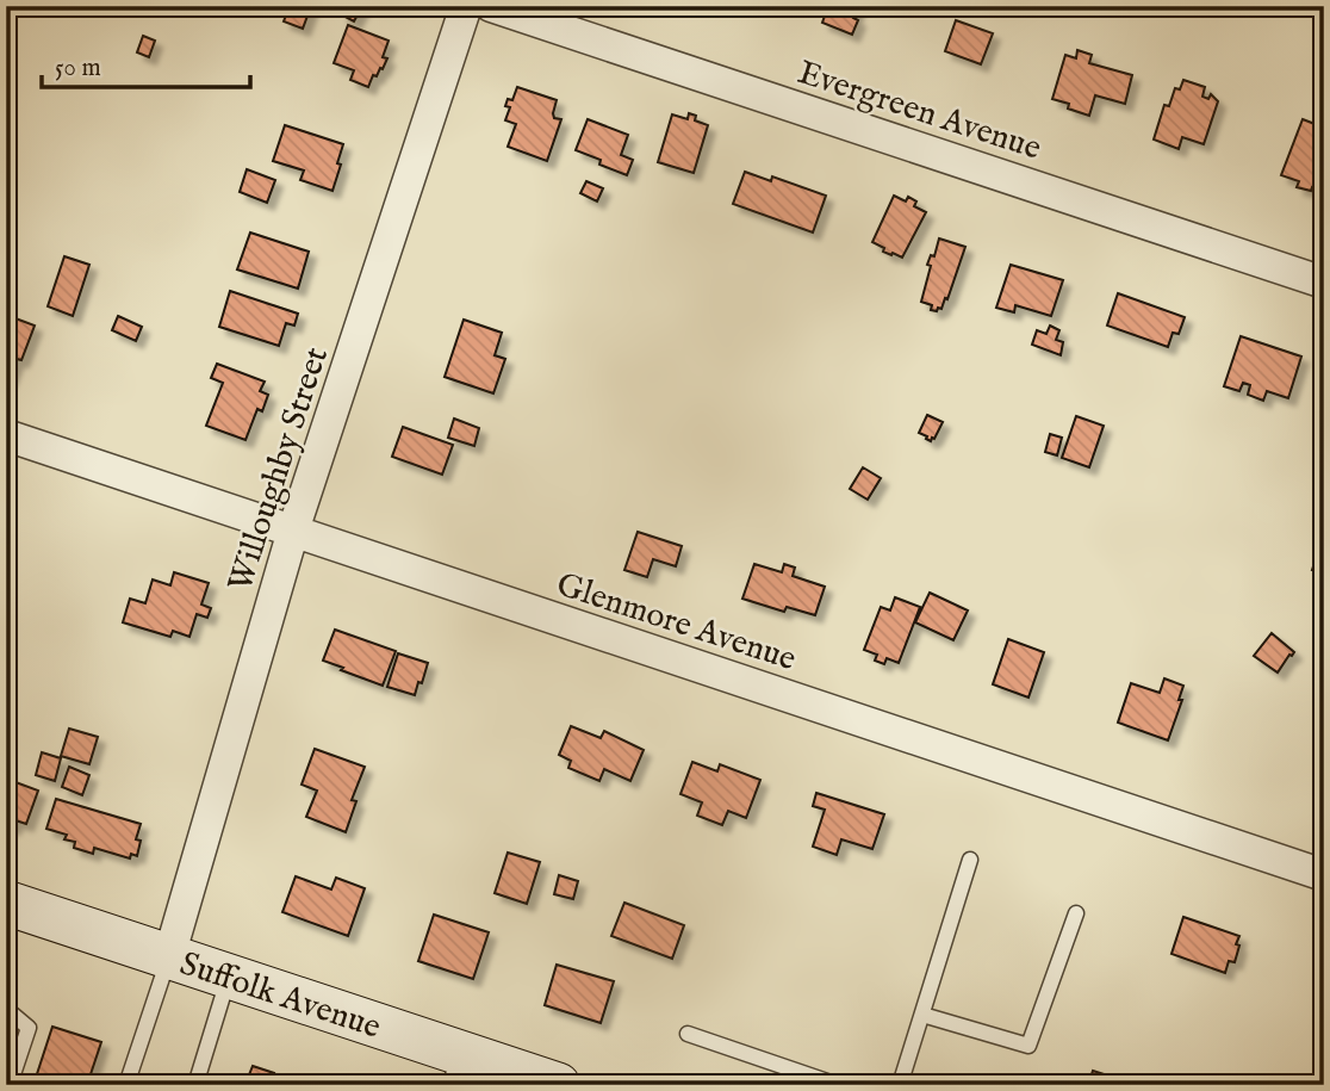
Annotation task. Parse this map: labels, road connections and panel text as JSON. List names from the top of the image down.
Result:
{
  "streets": {
    "main road": ["Suffolk Avenue"],
    "street": ["Evergreen Avenue", "Willoughby Street", "Glenmore Avenue"]
  },
  "crossings": [
    ["Willoughby Street", "Glenmore Avenue"],
    ["Willoughby Street", "Suffolk Avenue"]
  ],
  "scale_bar": "50 m"
}
